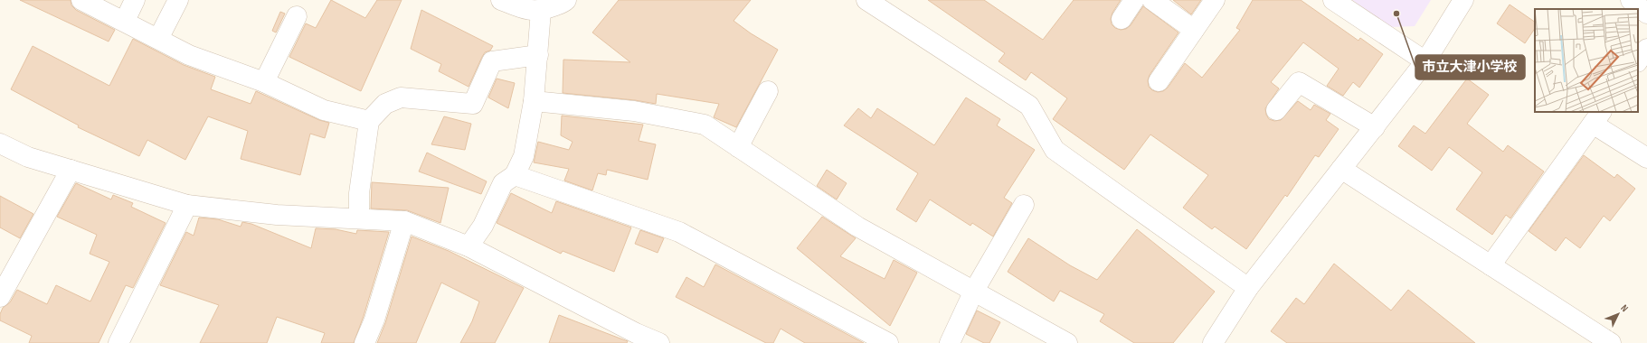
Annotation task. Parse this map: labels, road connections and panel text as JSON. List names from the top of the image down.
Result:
{
  "places": ["市立大津小学校"],
  "north": "top right"
}
